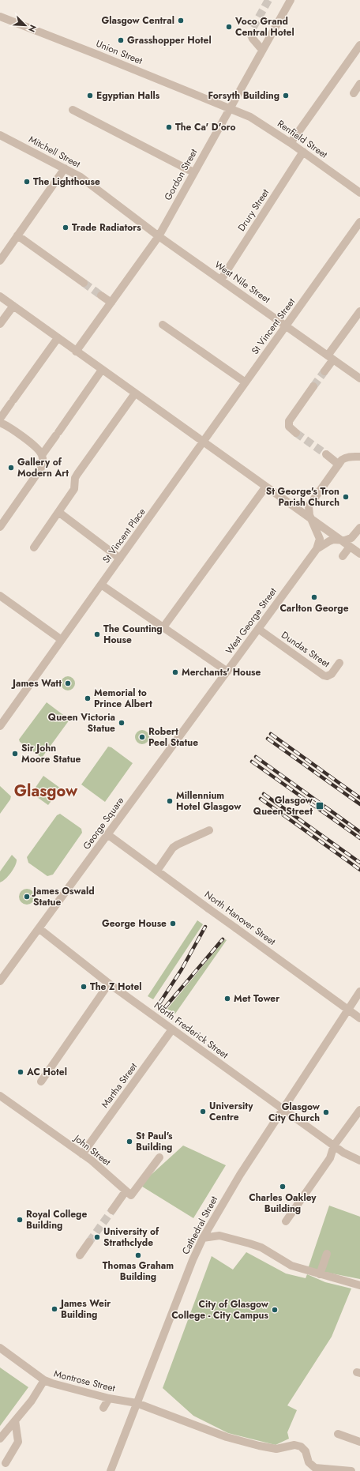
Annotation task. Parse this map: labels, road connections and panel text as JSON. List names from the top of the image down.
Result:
{
  "streets": {
    "street": [
      "Union Street",
      "Renfield Street",
      "Mitchell Street",
      "Gordon Street",
      "Drury Street",
      "West Nile Street",
      "St Vincent Street",
      "St Vincent Place",
      "West George Street",
      "Dundas Street",
      "George Square",
      "North Hanover Street",
      "North Frederick Street",
      "Martha Street",
      "John Street",
      "Cathedral Street",
      "Montrose Street"
    ]
  },
  "crossings": [
    ["Union Street", "Renfield Street"],
    ["Union Street", "Gordon Street"],
    ["Renfield Street", "Gordon Street"],
    ["Renfield Street", "Drury Street"],
    ["Mitchell Street", "Gordon Street"],
    ["Mitchell Street", "West Nile Street"],
    ["Gordon Street", "West Nile Street"],
    ["Drury Street", "West Nile Street"],
    ["West Nile Street", "St Vincent Street"],
    ["St Vincent Street", "St Vincent Place"],
    ["West George Street", "Dundas Street"],
    ["West George Street", "George Square"],
    ["George Square", "North Hanover Street"],
    ["George Square", "North Frederick Street"],
    ["North Hanover Street", "Cathedral Street"],
    ["North Frederick Street", "Martha Street"],
    ["North Frederick Street", "Cathedral Street"],
    ["Martha Street", "John Street"],
    ["Cathedral Street", "Montrose Street"]
  ],
  "districts": ["Glasgow"],
  "places": {
    "other": [
      "Glasgow Central",
      "Voco Grand Central Hotel",
      "Grasshopper Hotel",
      "Egyptian Halls",
      "Forsyth Building",
      "The Ca' D'oro",
      "The Lighthouse",
      "Trade Radiators",
      "Gallery of Modern Art",
      "St George's Tron Parish Church",
      "Carlton George",
      "The Counting House",
      "Merchants' House",
      "James Watt",
      "Memorial to Prince Albert",
      "Queen Victoria Statue",
      "Robert Peel Statue",
      "Sir John Moore Statue",
      "Millennium Hotel Glasgow",
      "James Oswald Statue",
      "George House",
      "The Z Hotel",
      "Met Tower",
      "AC Hotel",
      "University Centre",
      "Glasgow City Church",
      "St Paul's Building",
      "Charles Oakley Building",
      "Royal College Building",
      "University of Strathclyde",
      "Thomas Graham Building",
      "James Weir Building",
      "City of Glasgow College - City Campus"
    ],
    "transit": ["Glasgow Queen Street"]
  },
  "north": "bottom right"
}
